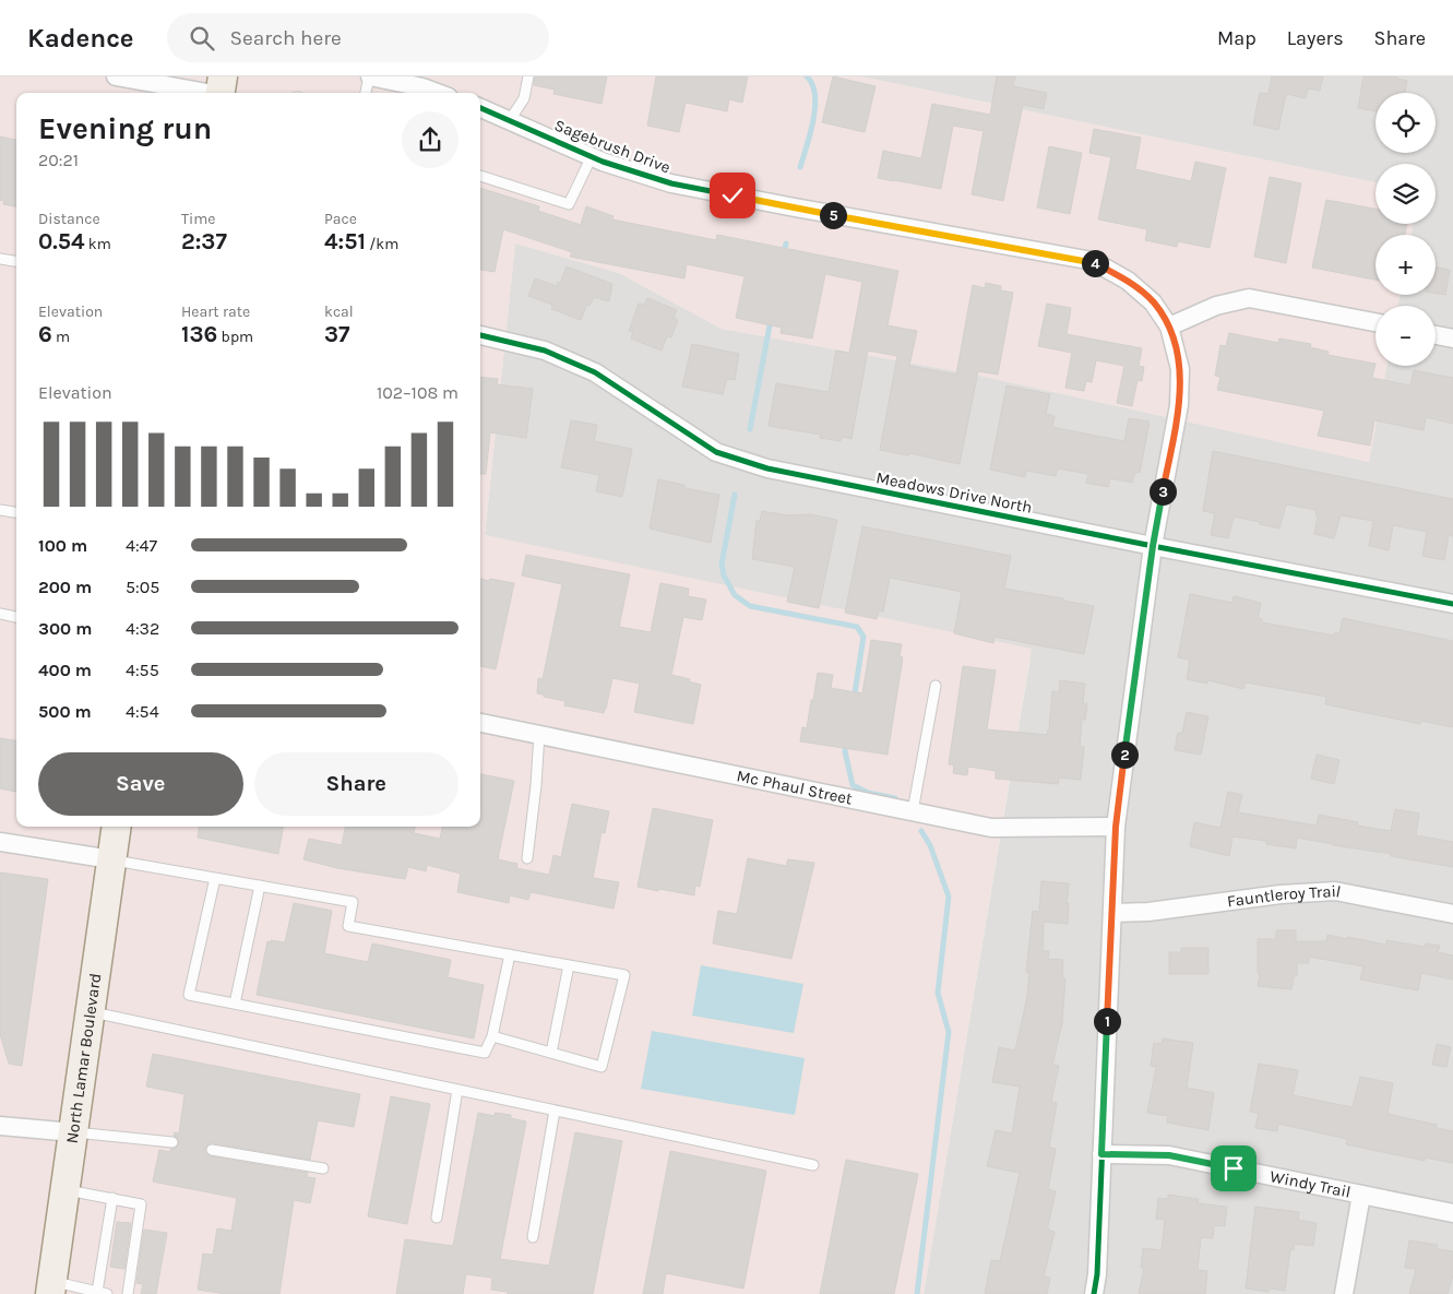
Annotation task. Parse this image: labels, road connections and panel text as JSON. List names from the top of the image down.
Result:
{
  "streets": {
    "main road": ["North Lamar Boulevard"],
    "street": [
      "Sagebrush Drive",
      "Meadows Drive North",
      "Mc Phaul Street",
      "Fauntleroy Trail",
      "Windy Trail"
    ]
  },
  "crossings": [
    ["Sagebrush Drive", "Meadows Drive North"],
    ["Sagebrush Drive", "Mc Phaul Street"],
    ["Sagebrush Drive", "Fauntleroy Trail"],
    ["Sagebrush Drive", "Windy Trail"]
  ],
  "page": {
    "header": "Kadence",
    "search": "Search here",
    "nav": ["Map", "Layers", "Share"],
    "map_buttons": ["+", "−"],
    "heading": ["Evening run", "20:21"],
    "stats": [
      ["Distance", "0.54 km"],
      ["Time", "2:37"],
      ["Pace", "4:51 /km"],
      ["Elevation", "6 m"],
      ["Heart rate", "136 bpm"],
      ["kcal", "37"]
    ],
    "pins": [
      "5",
      "4",
      "3",
      "2",
      "1"
    ],
    "chart": ["Elevation", "102–108 m"],
    "list": [
      {
        "name": "100 m",
        "note": "4:47"
      },
      {
        "name": "200 m",
        "note": "5:05"
      },
      {
        "name": "300 m",
        "note": "4:32"
      },
      {
        "name": "400 m",
        "note": "4:55"
      },
      {
        "name": "500 m",
        "note": "4:54"
      }
    ],
    "buttons": ["Save", "Share"]
  }
}
